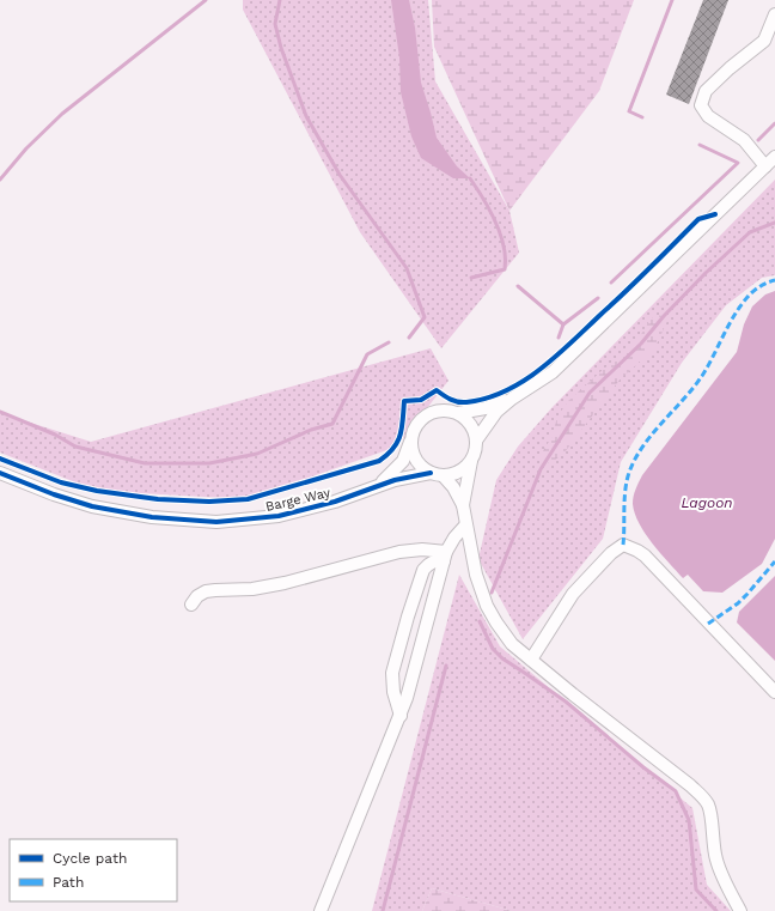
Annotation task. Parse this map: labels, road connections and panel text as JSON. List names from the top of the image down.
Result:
{
  "streets": {
    "street": ["Barge Way"]
  },
  "water": ["Lagoon"],
  "legend": ["Cycle path", "Path"]
}
